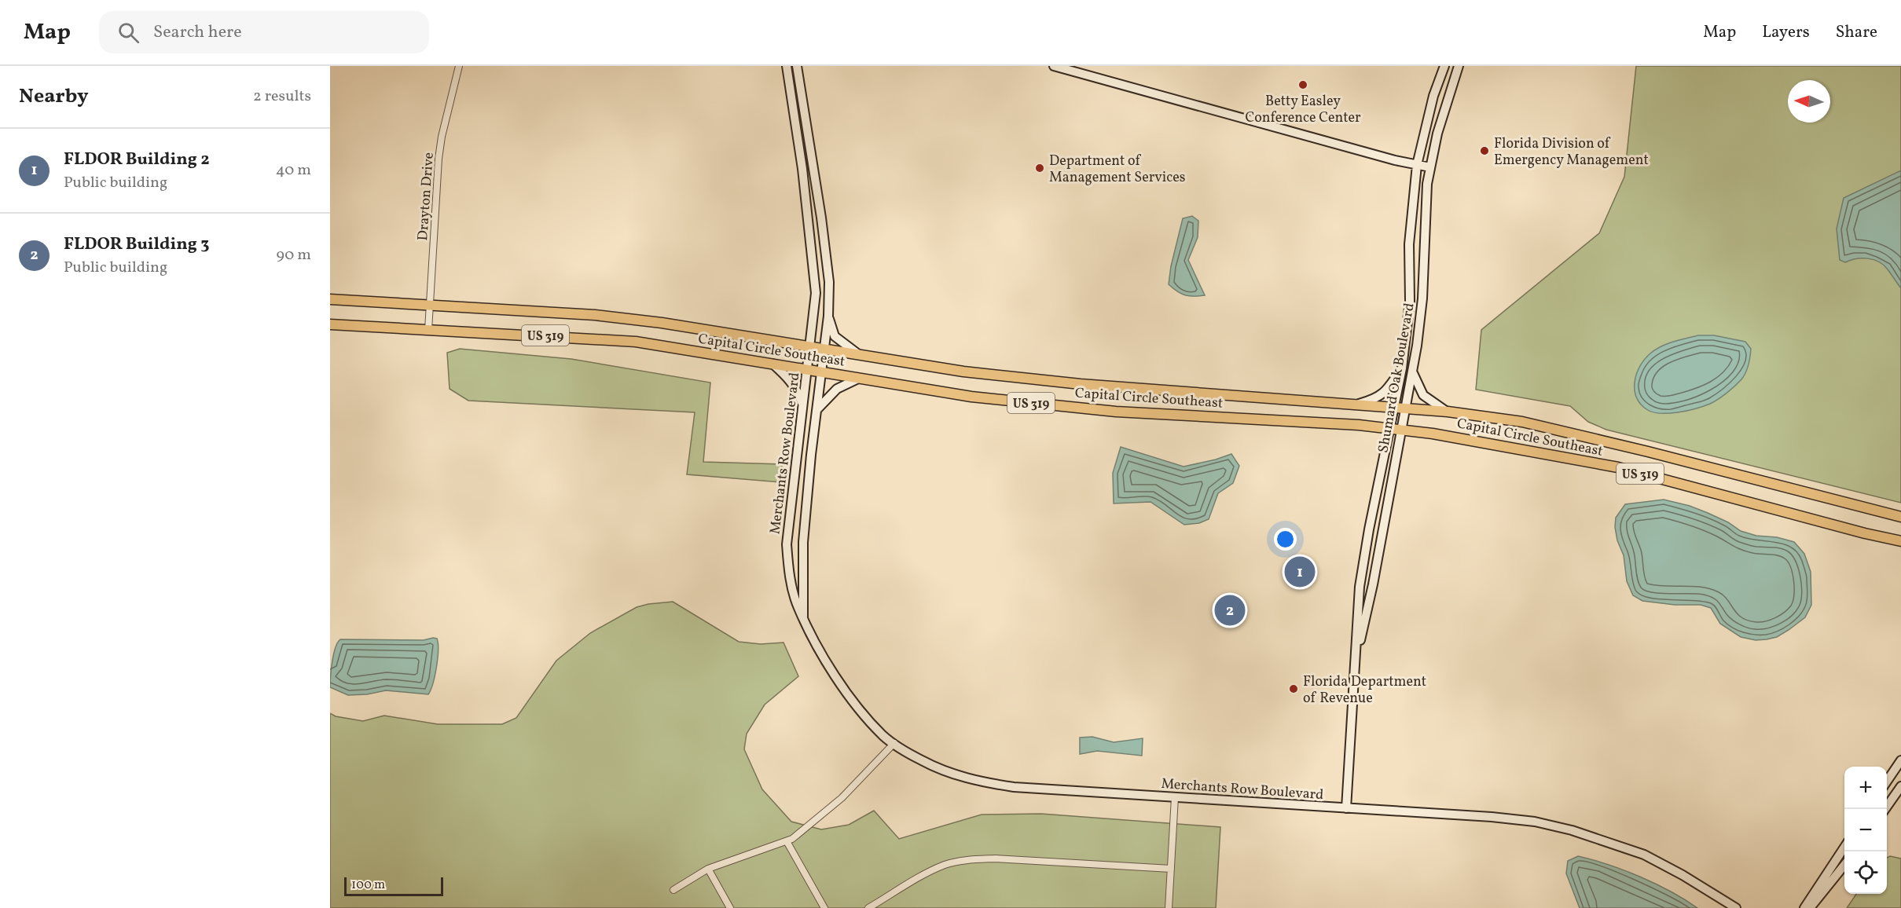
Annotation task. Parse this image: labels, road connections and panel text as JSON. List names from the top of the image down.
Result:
{
  "streets": {
    "main road": ["US 319", "Capital Circle Southeast"],
    "street": ["Drayton Drive", "Shumard Oak Boulevard", "Merchants Row Boulevard"]
  },
  "crossings": [
    ["Drayton Drive", "Capital Circle Southeast"],
    ["Capital Circle Southeast", "Shumard Oak Boulevard"],
    ["Capital Circle Southeast", "Merchants Row Boulevard"],
    ["Shumard Oak Boulevard", "Merchants Row Boulevard"]
  ],
  "places": [
    "Betty Easley Conference Center",
    "Florida Division of Emergency Management",
    "Department of Management Services",
    "Florida Department of Revenue"
  ],
  "scale_bar": "100 m",
  "north": "left",
  "page": {
    "header": "Map",
    "search": "Search here",
    "nav": ["Map", "Layers", "Share"],
    "heading": ["Nearby", "2 results"],
    "list": [
      {
        "mark": "1",
        "name": "FLDOR Building 2",
        "note": "Public building",
        "value": "40 m"
      },
      {
        "mark": "2",
        "name": "FLDOR Building 3",
        "note": "Public building",
        "value": "90 m"
      }
    ],
    "pins": ["1", "2"],
    "map_buttons": ["+", "−"],
    "scale": "100 m"
  }
}
